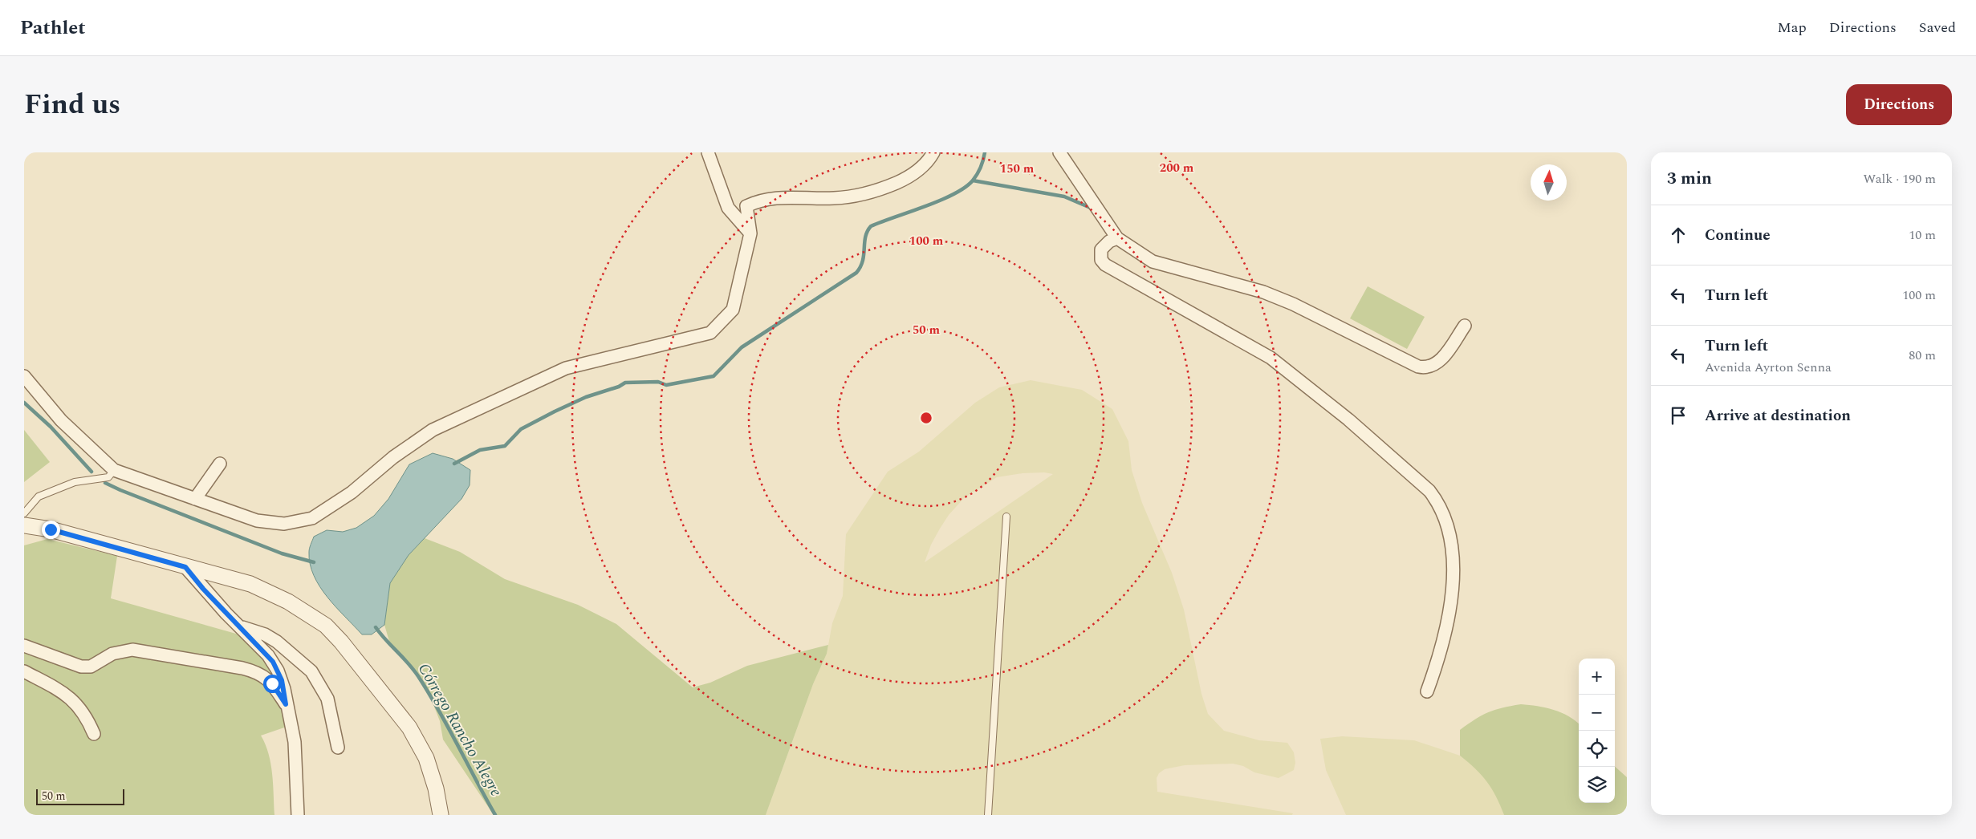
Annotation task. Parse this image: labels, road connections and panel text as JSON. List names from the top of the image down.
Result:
{
  "water": ["Córrego Rancho Alegre"],
  "scale_bar": "50 m",
  "north": "top",
  "page": {
    "header": "Pathlet",
    "nav": ["Map", "Directions", "Saved"],
    "title": "Find us",
    "buttons": "Directions",
    "heading": ["3 min", "Walk · 190 m"],
    "list": [
      ["Continue", "10 m"],
      ["Turn left", "100 m"],
      ["Turn left", "Avenida Ayrton Senna", "80 m"],
      "Arrive at destination"
    ],
    "map_buttons": ["+", "−"],
    "scale": "50 m"
  },
  "rings": [
    "200 m",
    "150 m",
    "100 m",
    "50 m"
  ]
}
